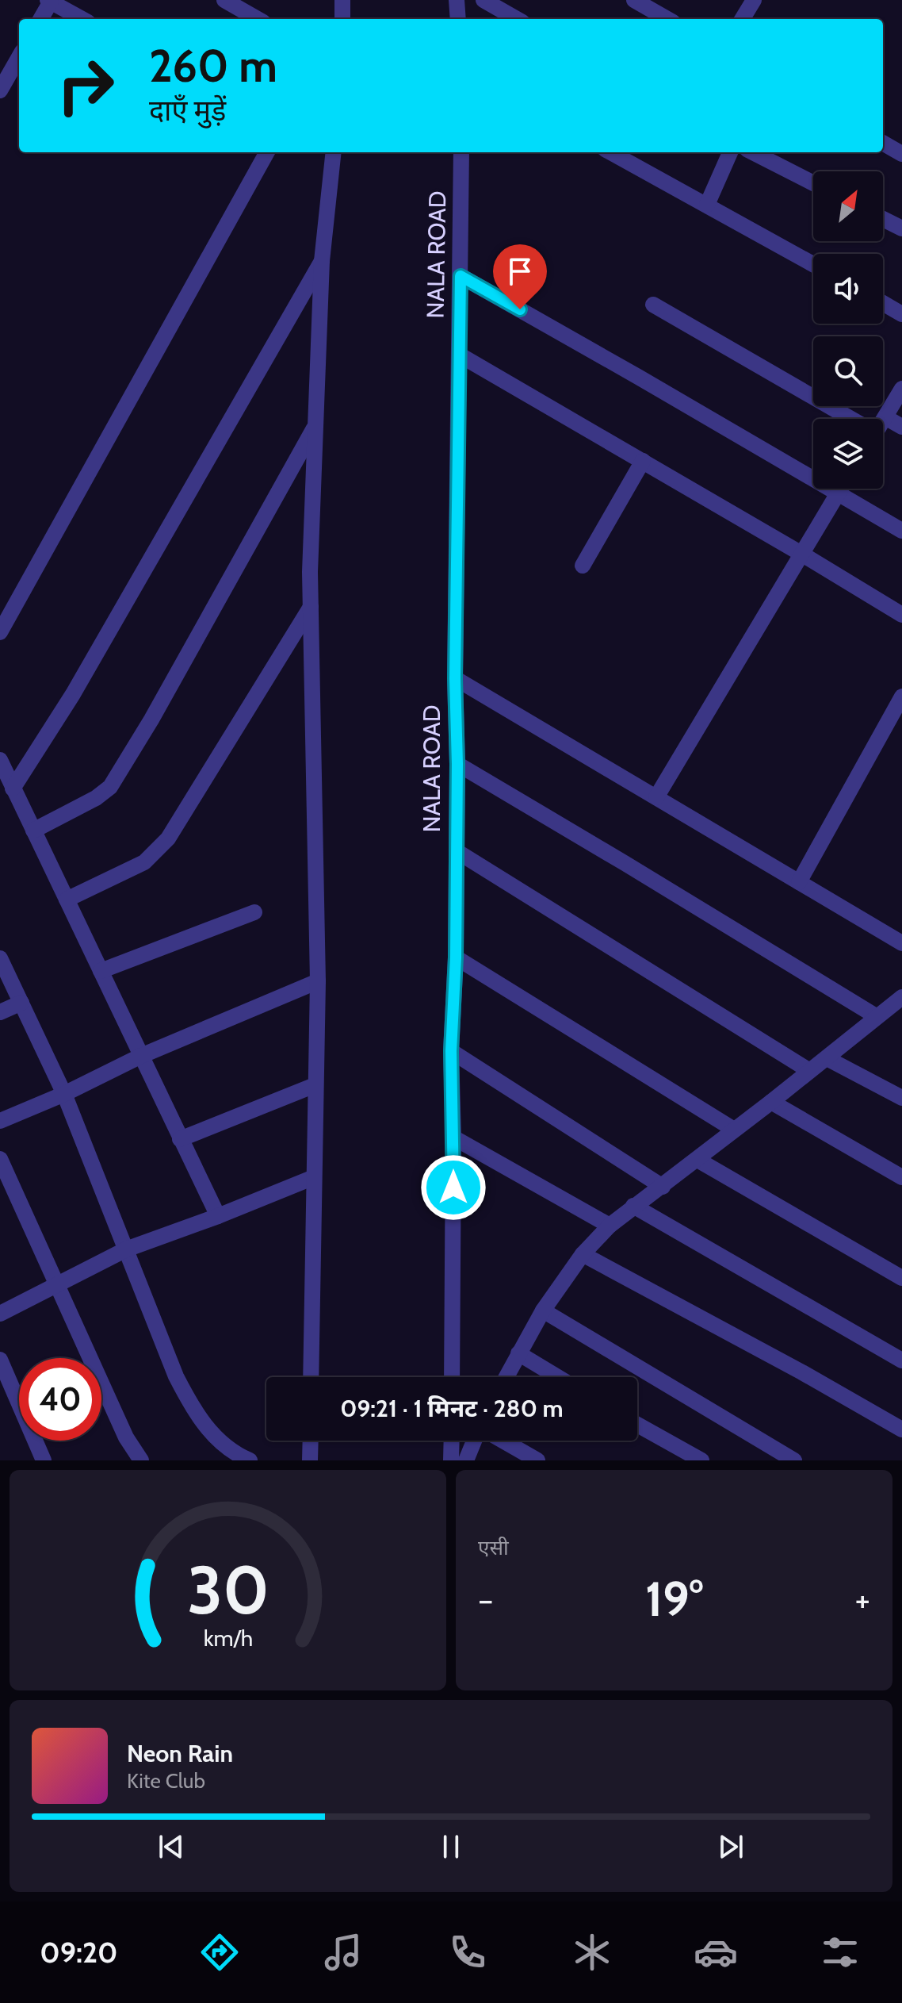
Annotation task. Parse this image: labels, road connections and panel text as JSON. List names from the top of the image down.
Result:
{
  "streets": {
    "street": ["NALA ROAD"]
  },
  "north": "top right",
  "page": {
    "turn": ["260 m", "दाएँ मुड़ें"],
    "limit": "40",
    "trip": "09:21 · 1 मिनट · 280 m",
    "tile": "एसी",
    "heat": ["−", "19°", "+"],
    "song": ["Neon Rain", "Kite Club"],
    "tabs": "09:20",
    "gauge": ["30", "km/h"]
  }
}
